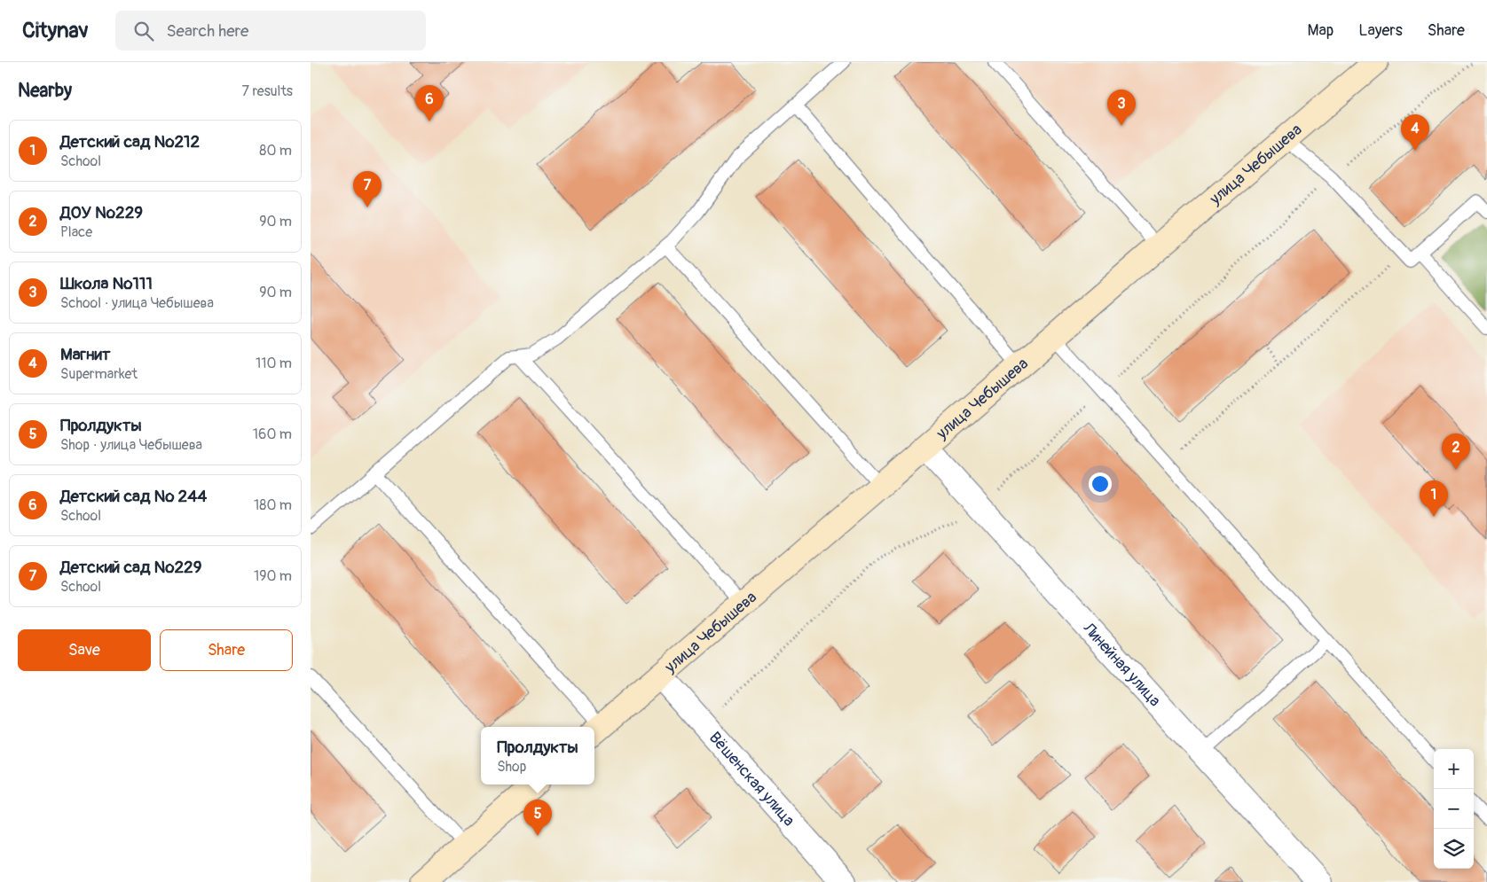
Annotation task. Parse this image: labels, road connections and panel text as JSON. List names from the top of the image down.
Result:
{
  "streets": {
    "street": ["улица Чебышева", "Линейная улица", "Вёшенская улица"]
  },
  "crossings": [
    ["улица Чебышева", "Линейная улица"],
    ["улица Чебышева", "Вёшенская улица"]
  ],
  "page": {
    "header": "Citynav",
    "search": "Search here",
    "nav": ["Map", "Layers", "Share"],
    "heading": ["Nearby", "7 results"],
    "pins": [
      "6",
      "3",
      "4",
      "7",
      "2",
      "1",
      "5"
    ],
    "list": [
      {
        "mark": "1",
        "name": "Детский сад №212",
        "note": "School",
        "value": "80 m"
      },
      {
        "mark": "2",
        "name": "ДОУ №229",
        "note": "Place",
        "value": "90 m"
      },
      {
        "mark": "3",
        "name": "Школа №111",
        "note": "School · улица Чебышева",
        "value": "90 m"
      },
      {
        "mark": "4",
        "name": "Магнит",
        "note": "Supermarket",
        "value": "110 m"
      },
      {
        "mark": "5",
        "name": "Пролдукты",
        "note": "Shop · улица Чебышева",
        "value": "160 m"
      },
      {
        "mark": "6",
        "name": "Детский сад № 244",
        "note": "School",
        "value": "180 m"
      },
      {
        "mark": "7",
        "name": "Детский сад №229",
        "note": "School",
        "value": "190 m"
      }
    ],
    "buttons": ["Save", "Share"],
    "popup": ["Пролдукты", "Shop"],
    "map_buttons": ["+", "−"]
  }
}
